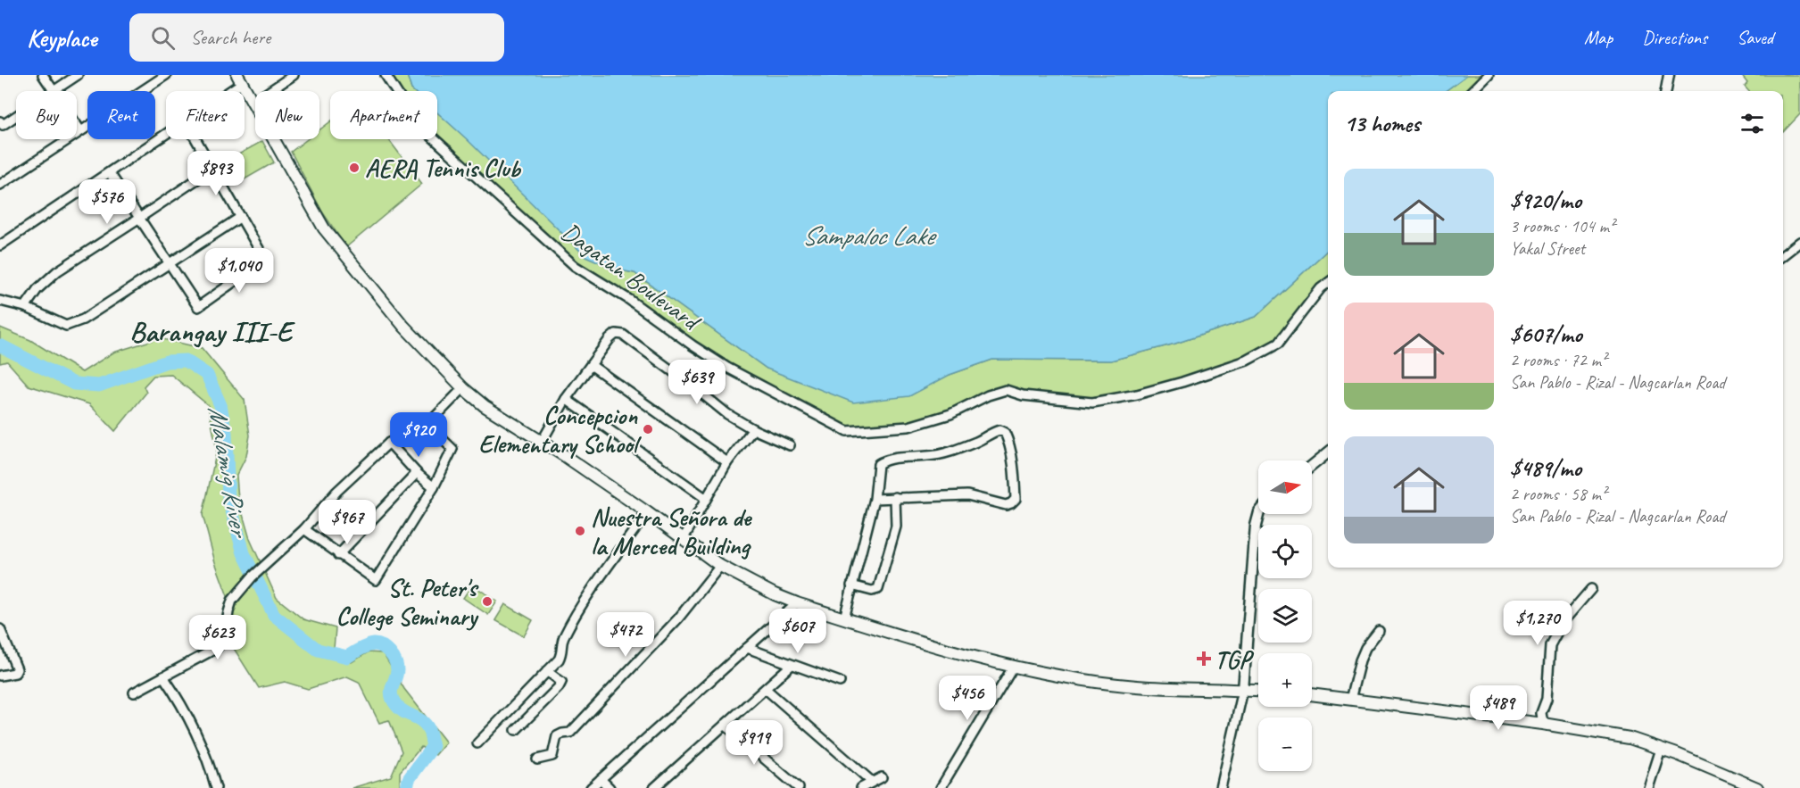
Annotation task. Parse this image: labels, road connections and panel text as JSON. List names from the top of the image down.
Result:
{
  "streets": {
    "street": ["Dagatan Boulevard"]
  },
  "districts": ["Barangay III-E"],
  "water": ["Sampaloc Lake", "Malamig River"],
  "places": {
    "other": [
      "AERA Tennis Club",
      "Concepcion Elementary School",
      "Nuestra Señora de la Merced Building",
      "St. Peter's College Seminary"
    ],
    "health": ["TGP"]
  },
  "north": "right",
  "page": {
    "header": "Keyplace",
    "search": "Search here",
    "nav": ["Map", "Directions", "Saved"],
    "chip": [
      "Buy",
      "Rent",
      "Filters",
      "New",
      "Apartment"
    ],
    "heading": "13 homes",
    "price": [
      "$893",
      "$576",
      "$1,040",
      "$639",
      "$920",
      "$967",
      "$1,270",
      "$607",
      "$472",
      "$623",
      "$456",
      "$489",
      "$919"
    ],
    "list": [
      {
        "name": "$920/mo",
        "note": "3 rooms · 104 m² · Yakal Street"
      },
      {
        "name": "$607/mo",
        "note": "2 rooms · 72 m² · San Pablo - Rizal - Nagcarlan Road"
      },
      {
        "name": "$489/mo",
        "note": "2 rooms · 58 m² · San Pablo - Rizal - Nagcarlan Road"
      }
    ],
    "map_buttons": ["+", "−"]
  }
}
